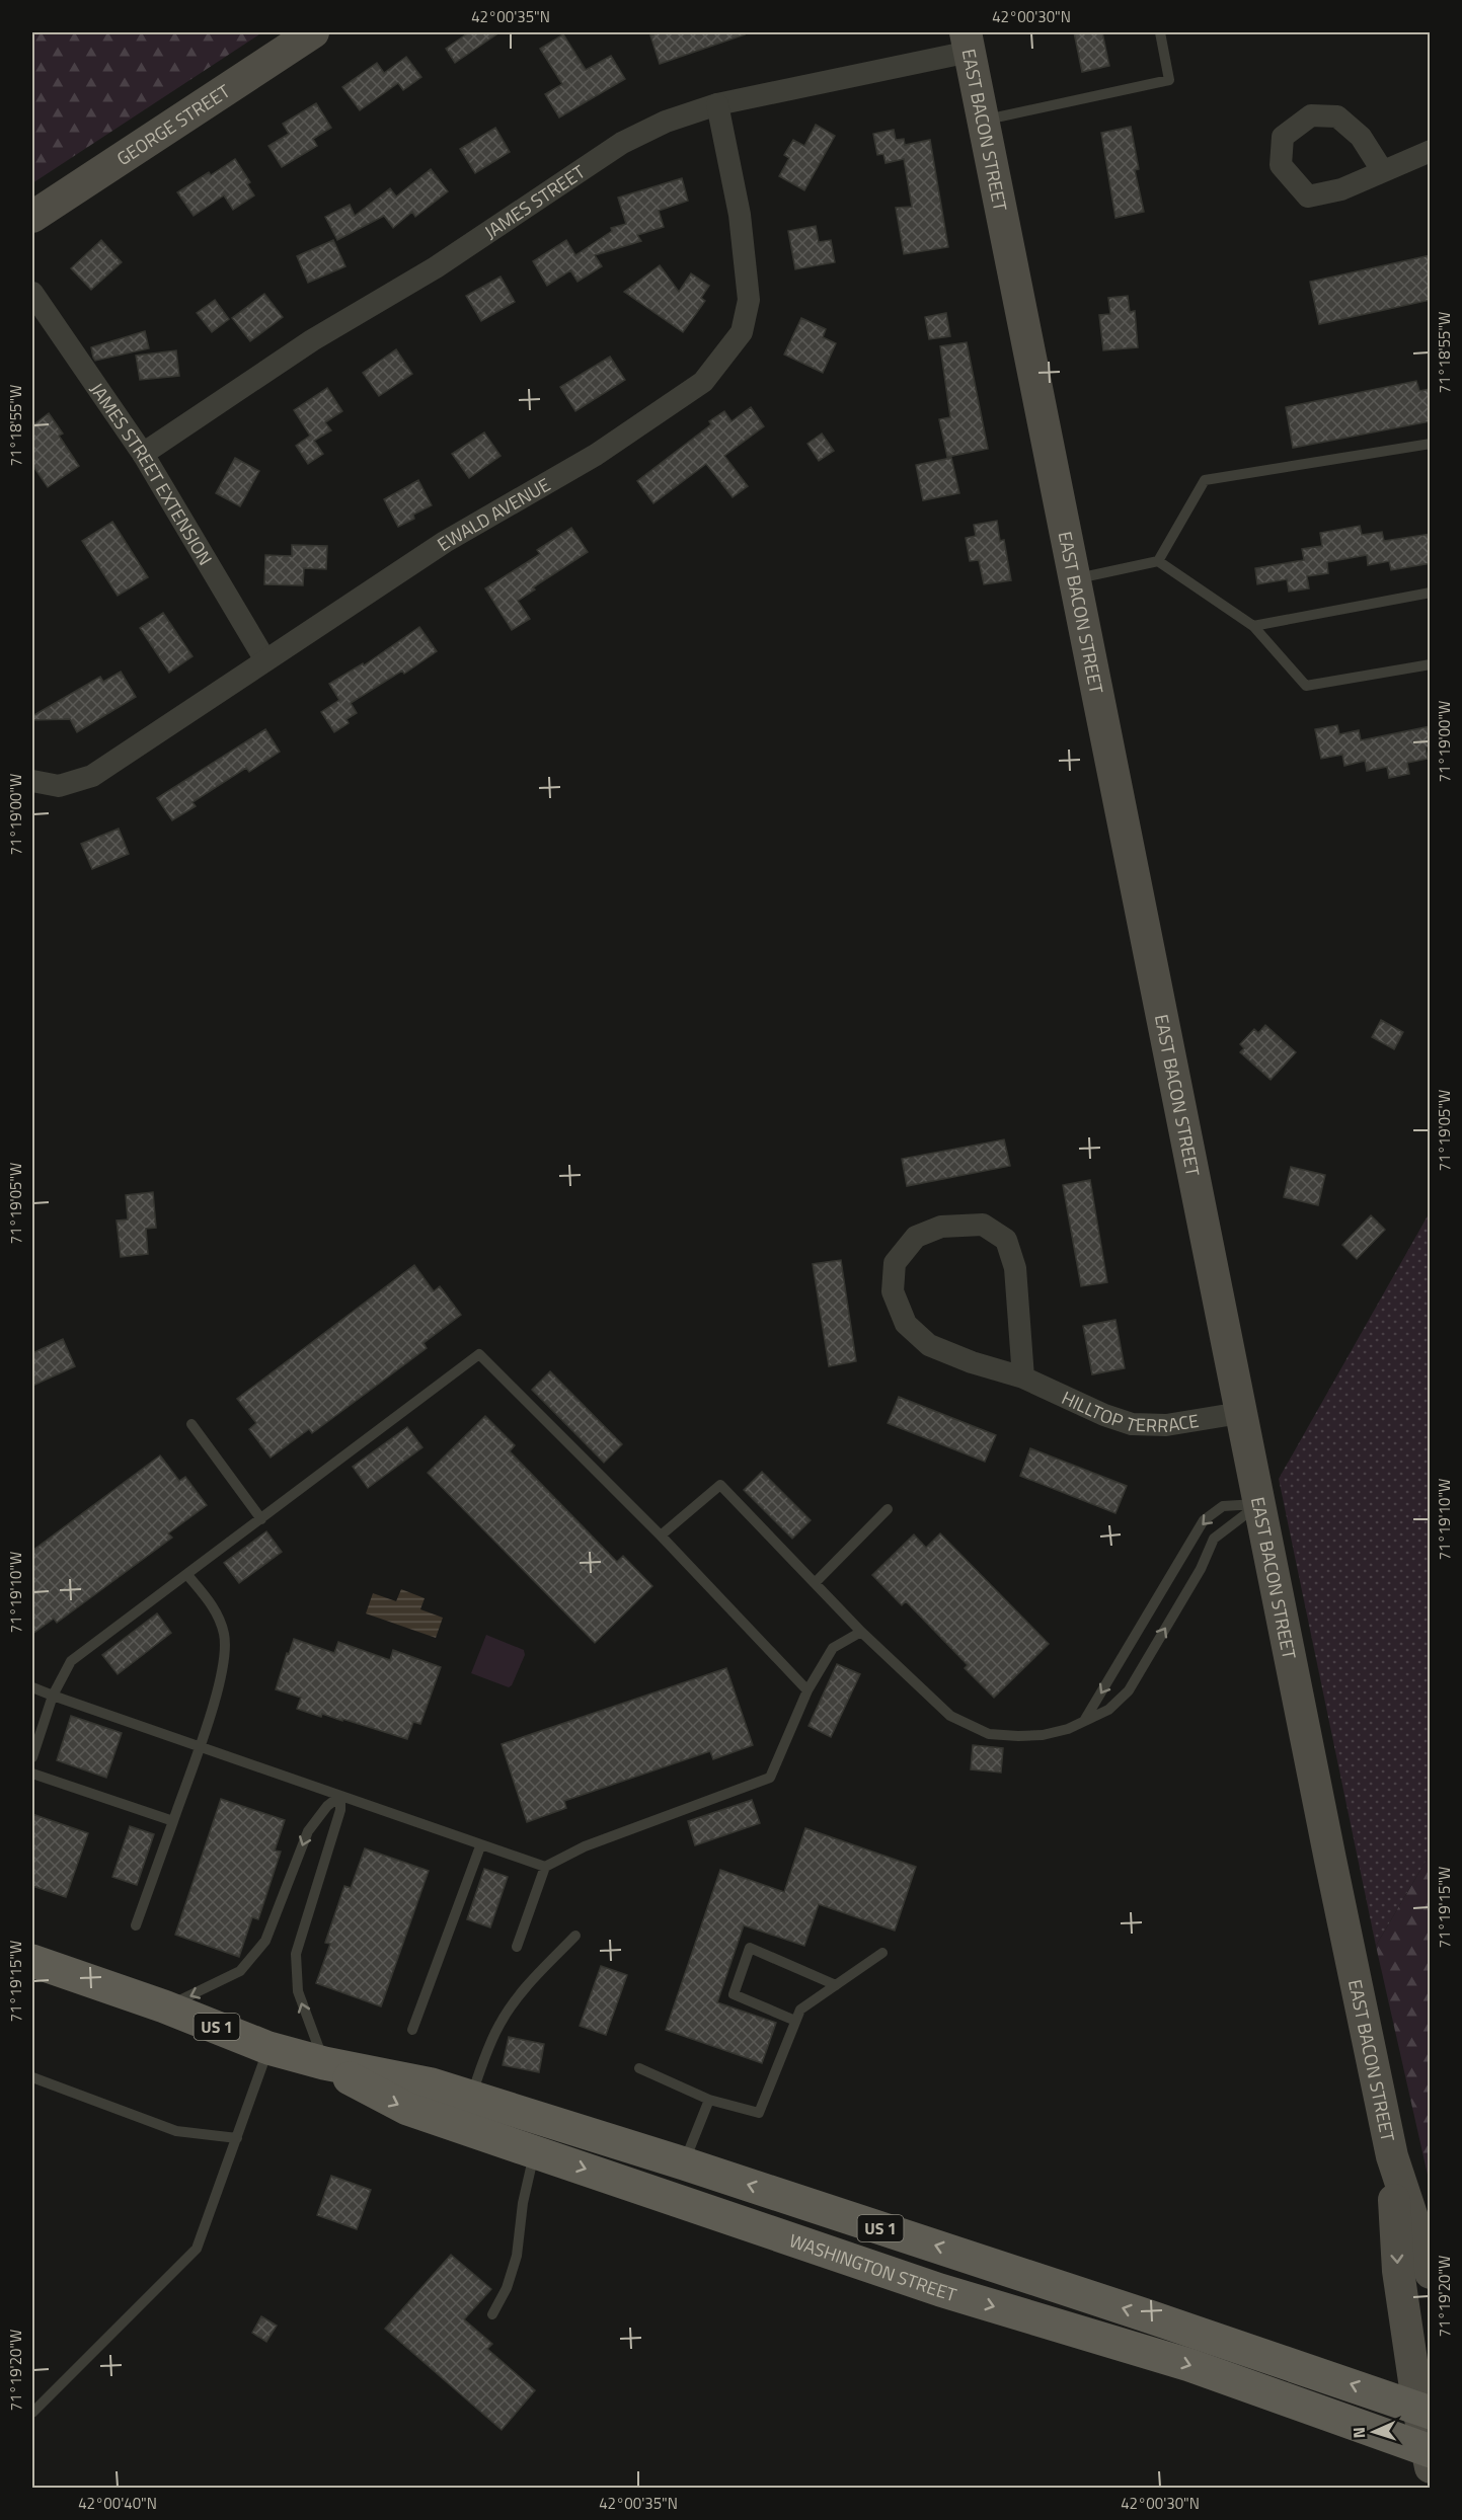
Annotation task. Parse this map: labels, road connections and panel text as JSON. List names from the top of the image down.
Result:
{
  "streets": {
    "main road": [
      "GEORGE STREET",
      "EAST BACON STREET",
      "US 1",
      "WASHINGTON STREET"
    ],
    "street": [
      "JAMES STREET",
      "JAMES STREET EXTENSION",
      "EWALD AVENUE",
      "HILLTOP TERRACE"
    ]
  },
  "crossings": [
    ["EAST BACON STREET", "JAMES STREET"],
    ["EAST BACON STREET", "HILLTOP TERRACE"],
    ["EAST BACON STREET", "WASHINGTON STREET"],
    ["JAMES STREET", "JAMES STREET EXTENSION"],
    ["JAMES STREET", "EWALD AVENUE"],
    ["JAMES STREET EXTENSION", "EWALD AVENUE"]
  ],
  "north": "left",
  "coordinates": [
    "42°00'35\"N",
    "42°00'30\"N",
    "71°18'55\"W",
    "71°19'00\"W",
    "71°19'05\"W",
    "71°19'10\"W",
    "71°19'15\"W",
    "71°19'20\"W",
    "42°00'40\"N"
  ]
}
